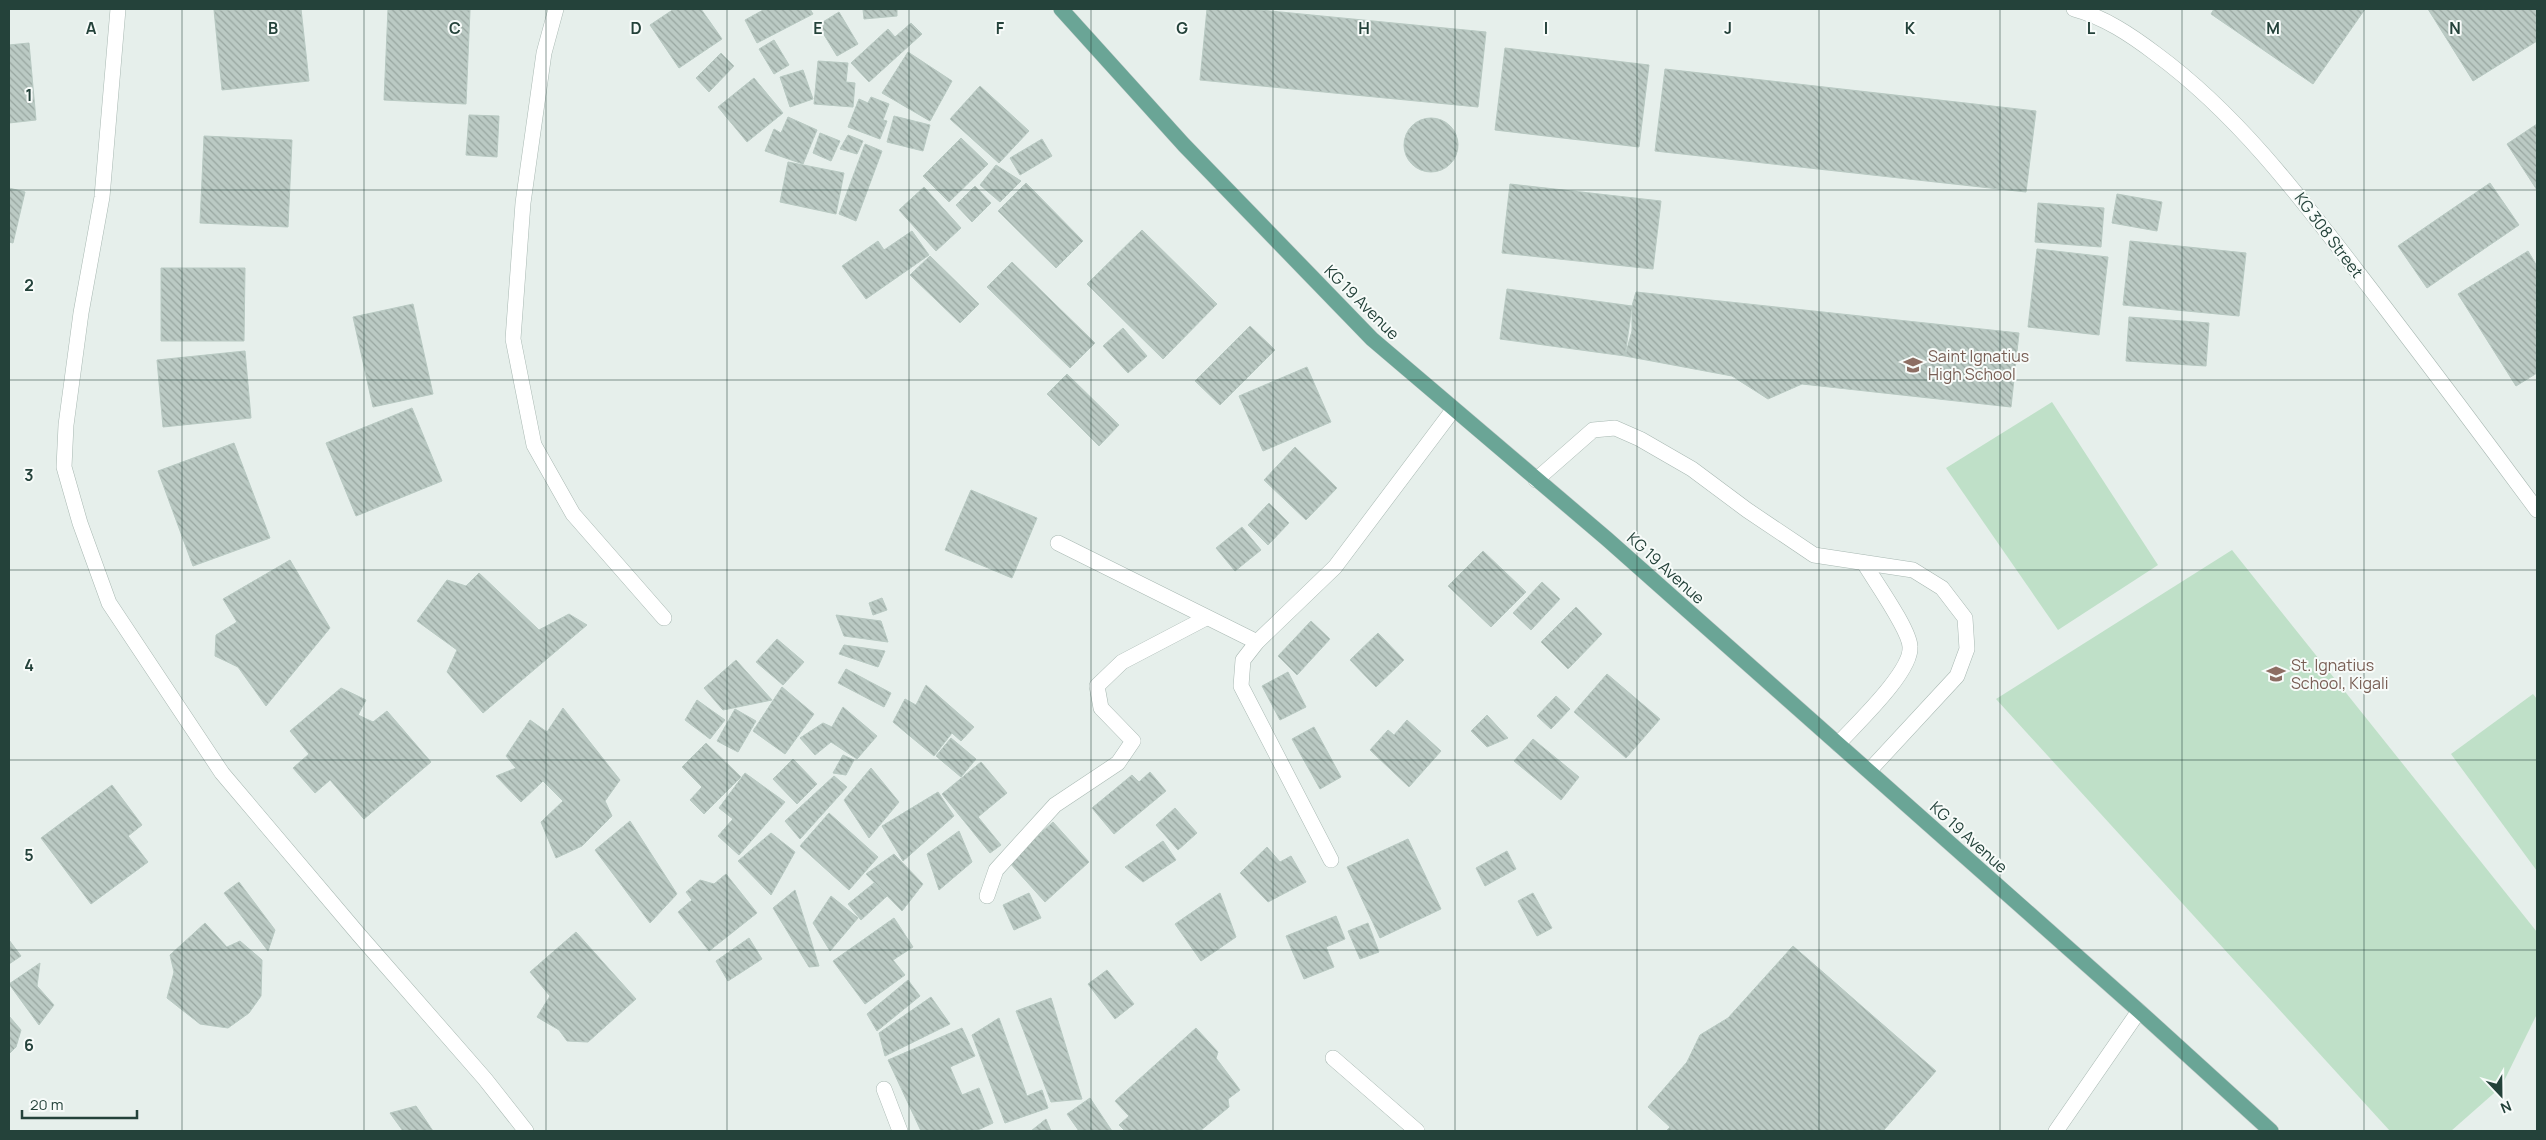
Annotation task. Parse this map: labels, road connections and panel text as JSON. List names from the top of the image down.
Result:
{
  "streets": {
    "main road": ["KG 19 Avenue"],
    "street": ["KG 308 Street"]
  },
  "places": {
    "school or university": ["Saint Ignatius High School", "St. Ignatius School, Kigali"]
  },
  "scale_bar": "20 m",
  "north": "bottom",
  "grid": {
    "columns": [
      "A",
      "B",
      "C",
      "D",
      "E",
      "F",
      "G",
      "H",
      "I",
      "J",
      "K",
      "L",
      "M",
      "N"
    ],
    "rows": [
      "1",
      "2",
      "3",
      "4",
      "5",
      "6"
    ]
  }
}
